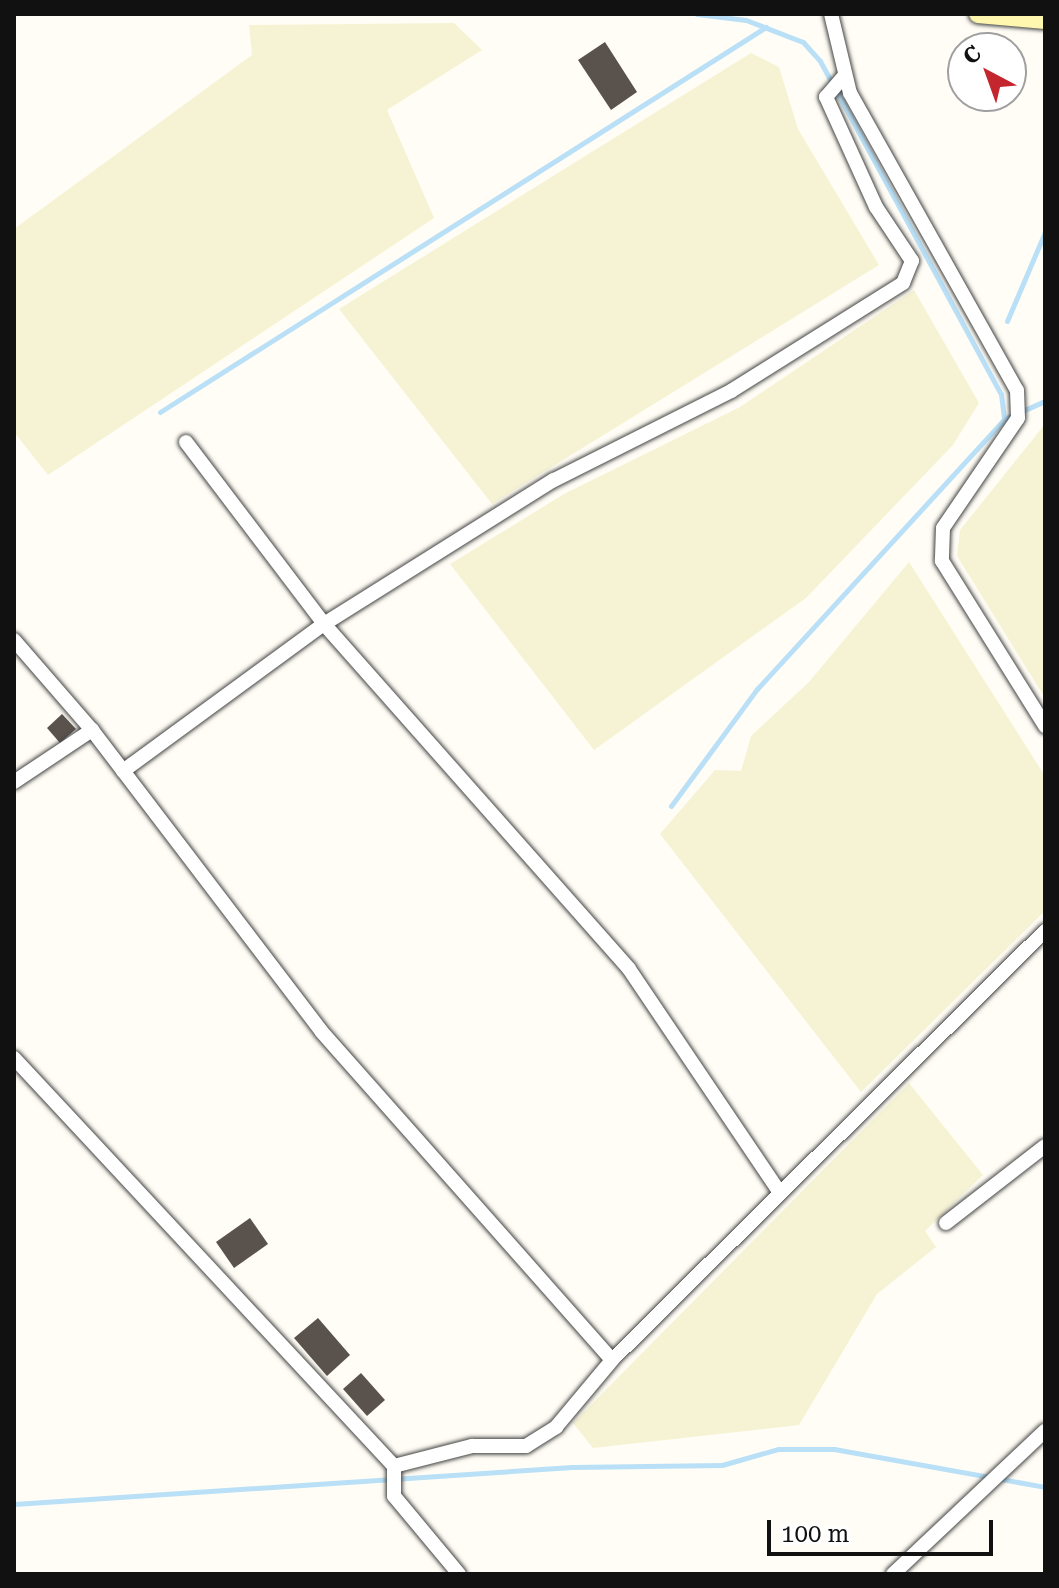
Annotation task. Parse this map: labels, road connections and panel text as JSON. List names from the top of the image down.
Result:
{
  "scale_bar": "100 m",
  "north": "top left"
}
